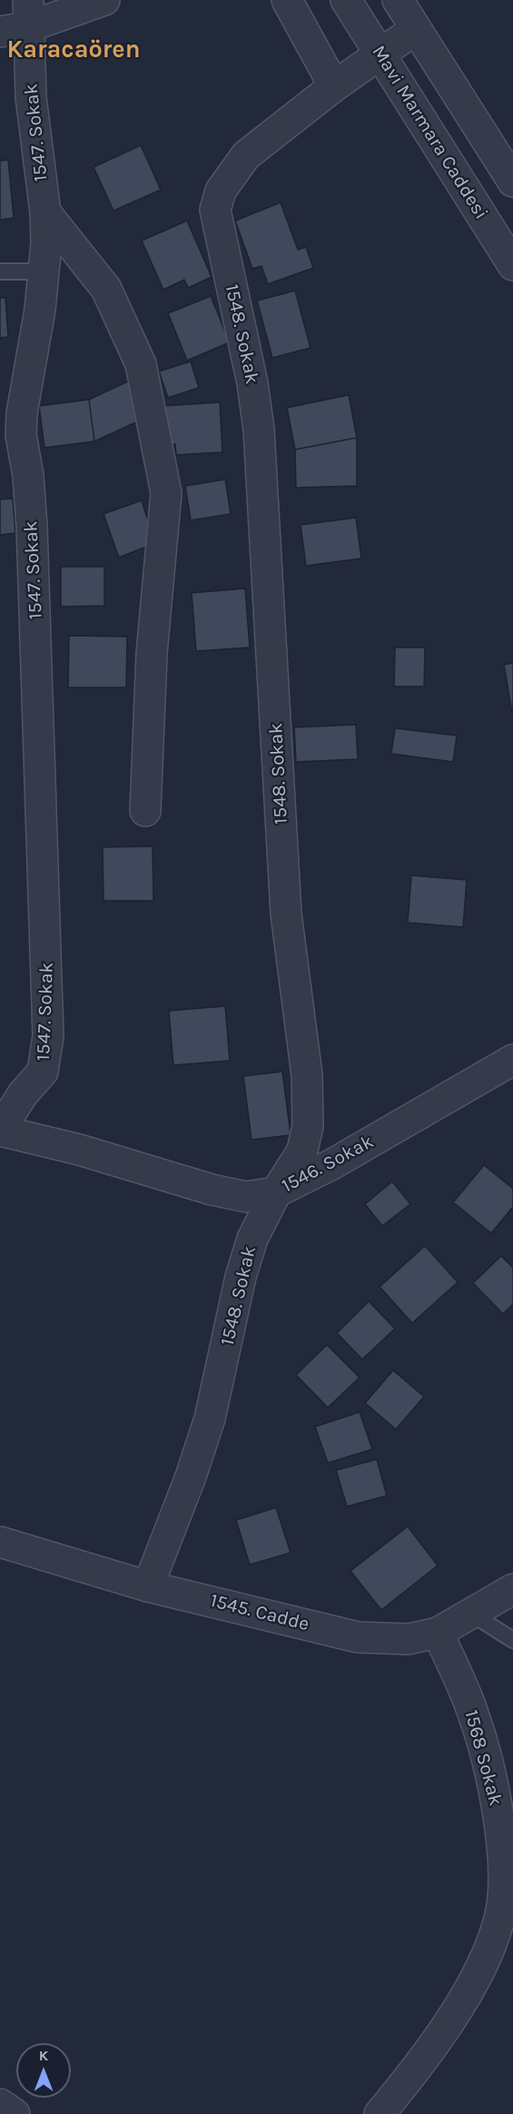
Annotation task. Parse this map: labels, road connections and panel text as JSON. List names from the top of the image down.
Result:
{
  "streets": {
    "street": [
      "1547. Sokak",
      "Mavi Marmara Caddesi",
      "1548. Sokak",
      "1546. Sokak",
      "1545. Cadde",
      "1568 Sokak"
    ]
  },
  "crossings": [
    ["1547. Sokak", "1546. Sokak"],
    ["Mavi Marmara Caddesi", "1548. Sokak"],
    ["1548. Sokak", "1546. Sokak"],
    ["1548. Sokak", "1545. Cadde"],
    ["1545. Cadde", "1568 Sokak"]
  ],
  "districts": ["Karacaören"],
  "north": "top"
}
